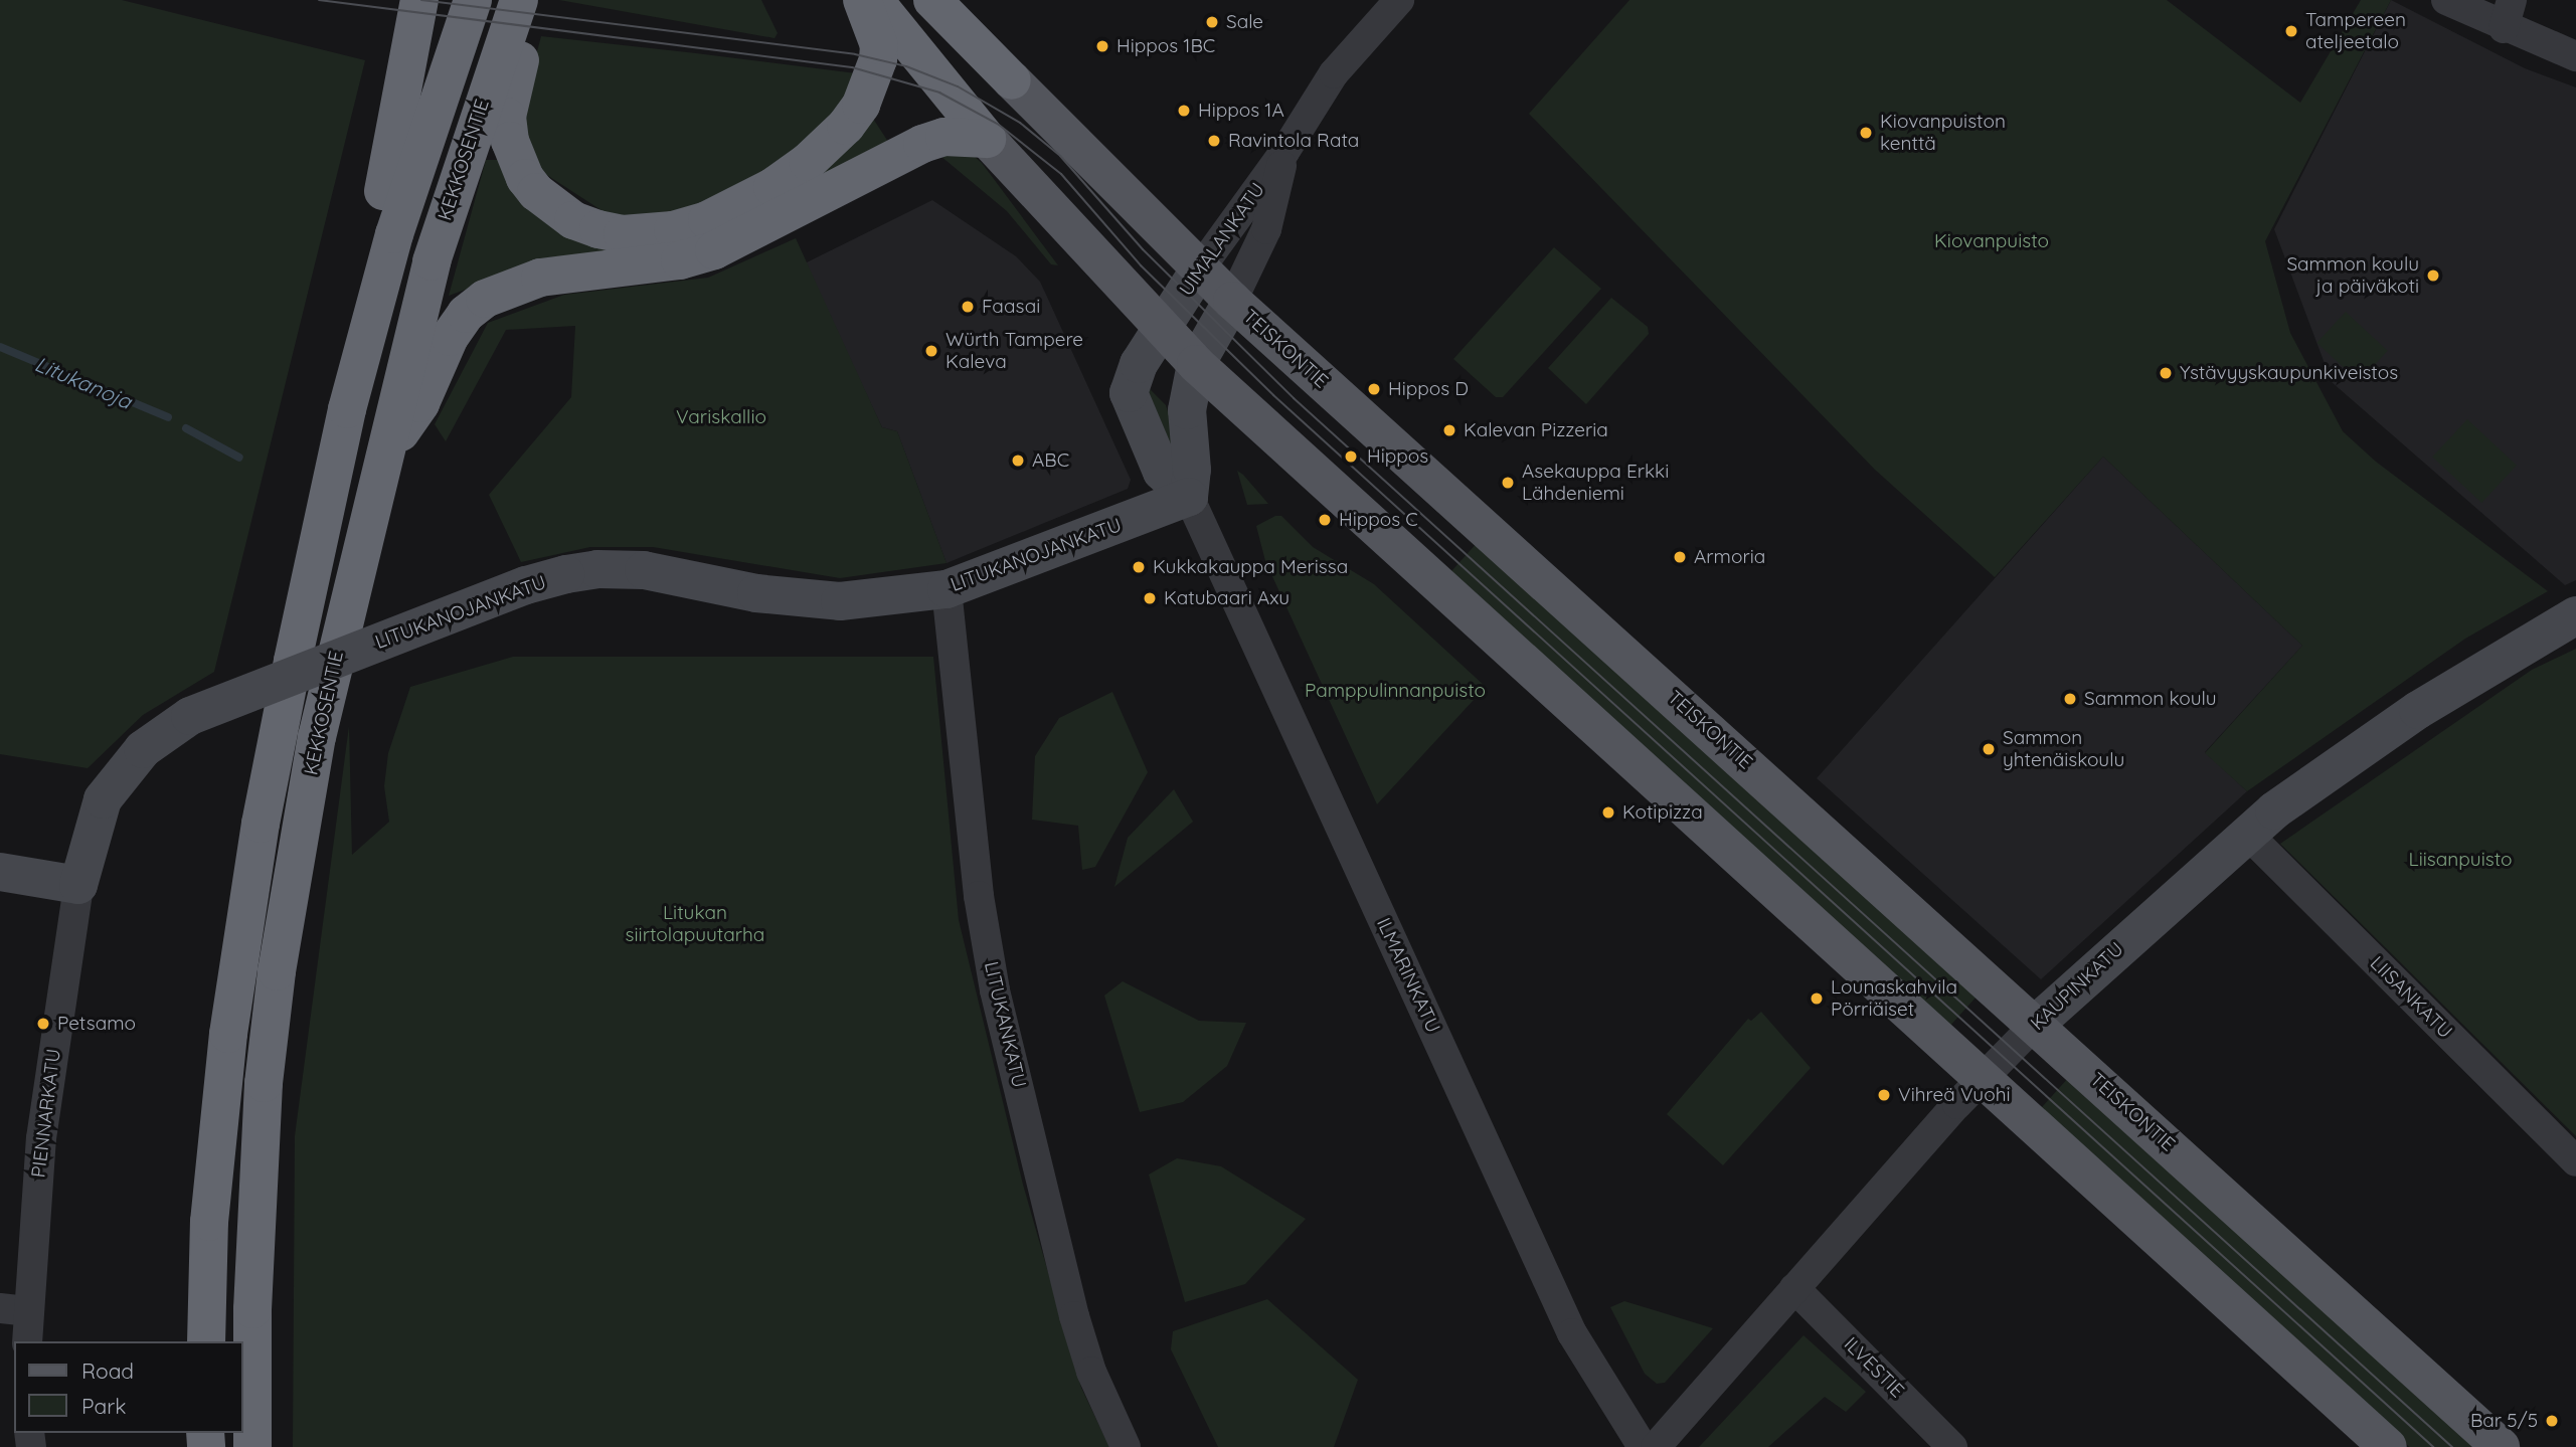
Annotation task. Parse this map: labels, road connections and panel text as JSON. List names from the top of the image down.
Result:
{
  "streets": {
    "highway": ["KEKKOSENTIE", "TEISKONTIE"],
    "street": [
      "UIMALANKATU",
      "LITUKANOJANKATU",
      "ILMARINKATU",
      "KAUPINKATU",
      "LIISANKATU",
      "LITUKANKATU",
      "PIENNARKATU",
      "ILVESTIE"
    ]
  },
  "crossings": [
    ["UIMALANKATU", "TEISKONTIE"],
    ["UIMALANKATU", "ILMARINKATU"],
    ["TEISKONTIE", "KAUPINKATU"],
    ["LITUKANOJANKATU", "ILMARINKATU"],
    ["LITUKANOJANKATU", "LITUKANKATU"],
    ["LITUKANOJANKATU", "PIENNARKATU"],
    ["KAUPINKATU", "LIISANKATU"],
    ["KAUPINKATU", "ILVESTIE"]
  ],
  "water": ["Litukanoja"],
  "parks": [
    "Kiovanpuisto",
    "Variskallio",
    "Pamppulinnanpuisto",
    "Liisanpuisto",
    "Litukan siirtolapuutarha"
  ],
  "places": [
    "Sale",
    "Tampereen ateljeetalo",
    "Hippos 1BC",
    "Hippos 1A",
    "Kiovanpuiston kenttä",
    "Ravintola Rata",
    "Sammon koulu ja päiväkoti",
    "Faasai",
    "Würth Tampere Kaleva",
    "Ystävyyskaupunkiveistos",
    "Hippos D",
    "Kalevan Pizzeria",
    "Hippos",
    "ABC",
    "Asekauppa Erkki Lähdeniemi",
    "Hippos C",
    "Armoria",
    "Kukkakauppa Merissa",
    "Katubaari Axu",
    "Sammon koulu",
    "Sammon yhtenäiskoulu",
    "Kotipizza",
    "Lounaskahvila Pörriäiset",
    "Petsamo",
    "Vihreä Vuohi",
    "Bar 5/5"
  ],
  "legend": ["Road", "Park"]
}
